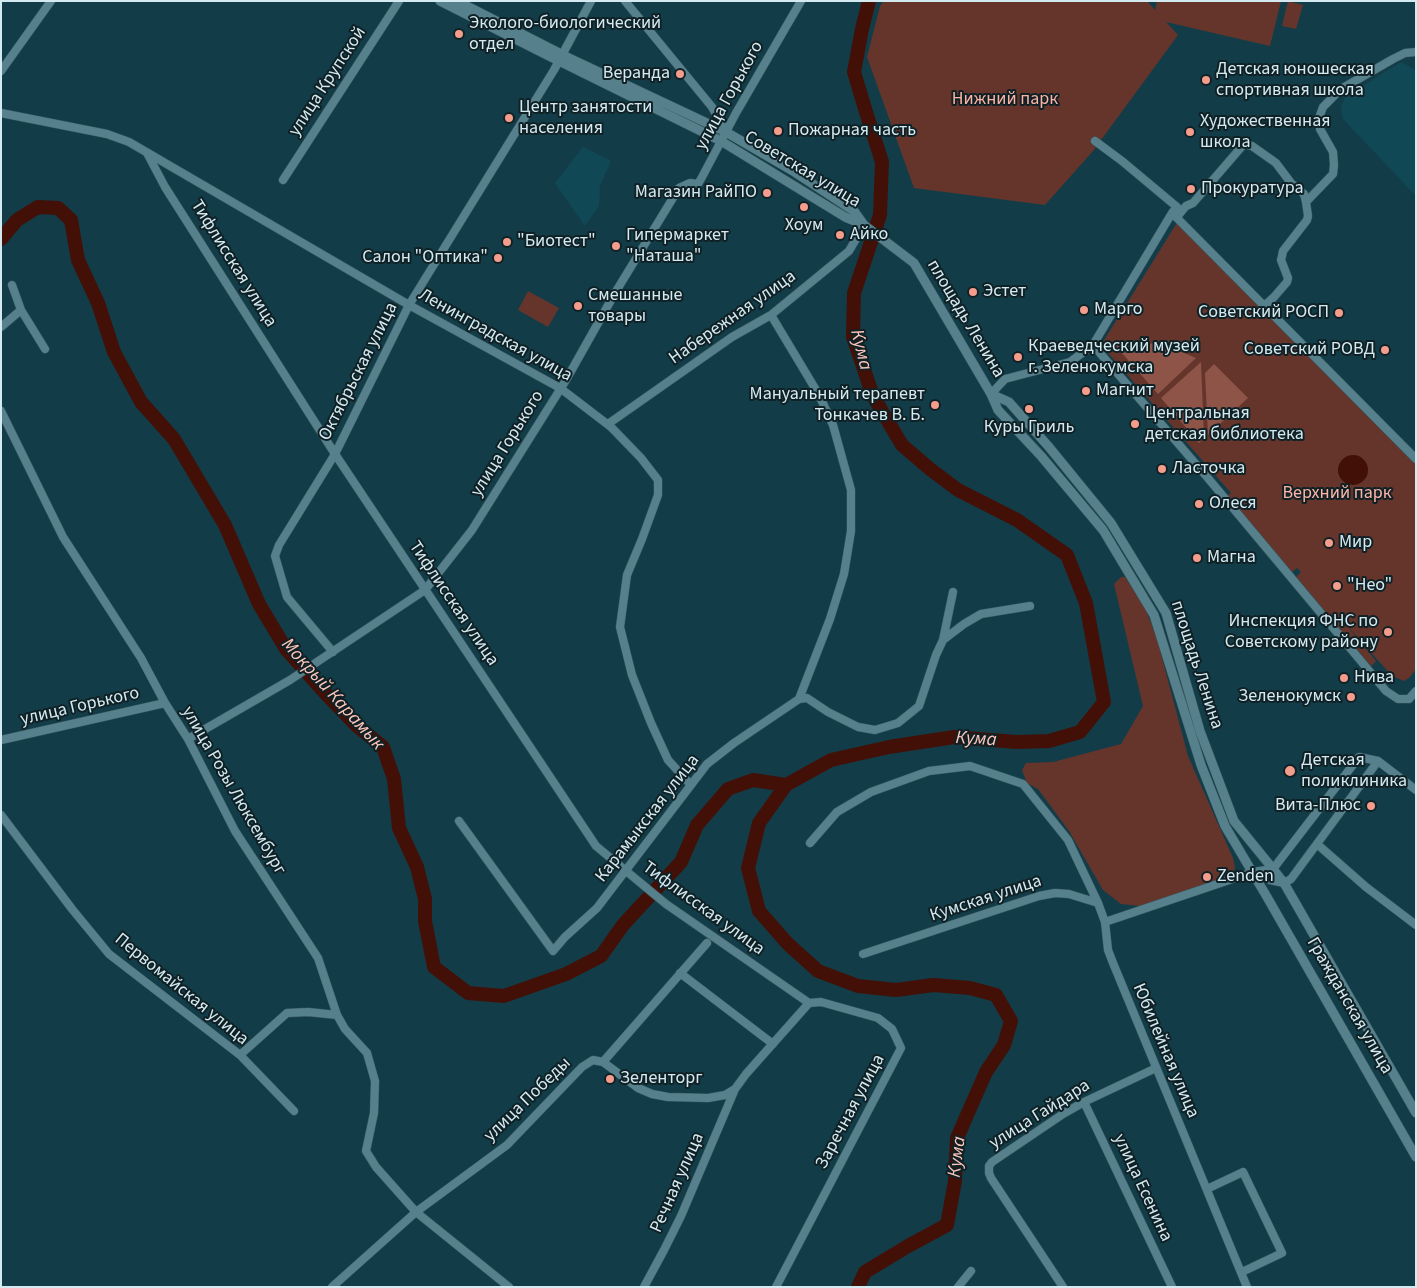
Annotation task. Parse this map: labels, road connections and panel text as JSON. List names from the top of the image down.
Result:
{
  "streets": {
    "street": [
      "улица Крупской",
      "улица Горького",
      "Советская улица",
      "Тифлисская улица",
      "Набережная улица",
      "площадь Ленина",
      "Ленинградская улица",
      "Октябрьская улица",
      "улица Розы Люксембург",
      "Карамыкская улица",
      "Кумская улица",
      "Первомайская улица",
      "Гражданская улица",
      "Юбилейная улица",
      "улица Победы",
      "Заречная улица",
      "улица Гайдара",
      "Речная улица",
      "улица Есенина"
    ]
  },
  "crossings": [
    ["улица Горького", "Советская улица"],
    ["улица Горького", "Тифлисская улица"],
    ["улица Горького", "Ленинградская улица"],
    ["улица Горького", "Октябрьская улица"],
    ["улица Горького", "улица Розы Люксембург"],
    ["Советская улица", "Набережная улица"],
    ["Советская улица", "площадь Ленина"],
    ["Советская улица", "Октябрьская улица"],
    ["Тифлисская улица", "Ленинградская улица"],
    ["Тифлисская улица", "Октябрьская улица"],
    ["Тифлисская улица", "Карамыкская улица"],
    ["Тифлисская улица", "Заречная улица"],
    ["Тифлисская улица", "Речная улица"],
    ["Набережная улица", "площадь Ленина"],
    ["Набережная улица", "Ленинградская улица"],
    ["площадь Ленина", "Гражданская улица"],
    ["Ленинградская улица", "Октябрьская улица"],
    ["Ленинградская улица", "Карамыкская улица"],
    ["улица Розы Люксембург", "улица Победы"],
    ["Кумская улица", "Юбилейная улица"],
    ["Юбилейная улица", "улица Гайдара"],
    ["Заречная улица", "Речная улица"],
    ["улица Гайдара", "улица Есенина"]
  ],
  "water": ["Кума", "Мокрый Карамык"],
  "parks": ["Нижний парк", "Верхний парк"],
  "places": [
    "Эколого-биологический отдел",
    "Веранда",
    "Детская юношеская спортивная школа",
    "Центр занятости населения",
    "Пожарная часть",
    "Художественная школа",
    "Прокуратура",
    "Магазин РайПО",
    "Хоум",
    "Айко",
    "\"Биотест\"",
    "Гипермаркет \"Наташа\"",
    "Салон \"Оптика\"",
    "Эстет",
    "Смешанные товары",
    "Марго",
    "Советский РОСП",
    "Советский РОВД",
    "Краеведческий музей г. Зеленокумска",
    "Магнит",
    "Мануальный терапевт Тонкачев В. Б.",
    "Куры Гриль",
    "Центральная детская библиотека",
    "Ласточка",
    "Олеся",
    "Мир",
    "Магна",
    "\"Нео\"",
    "Инспекция ФНС по Советскому району",
    "Нива",
    "Зеленокумск",
    "Детская поликлиника",
    "Вита-Плюс",
    "Zenden",
    "Зеленторг"
  ]
}
